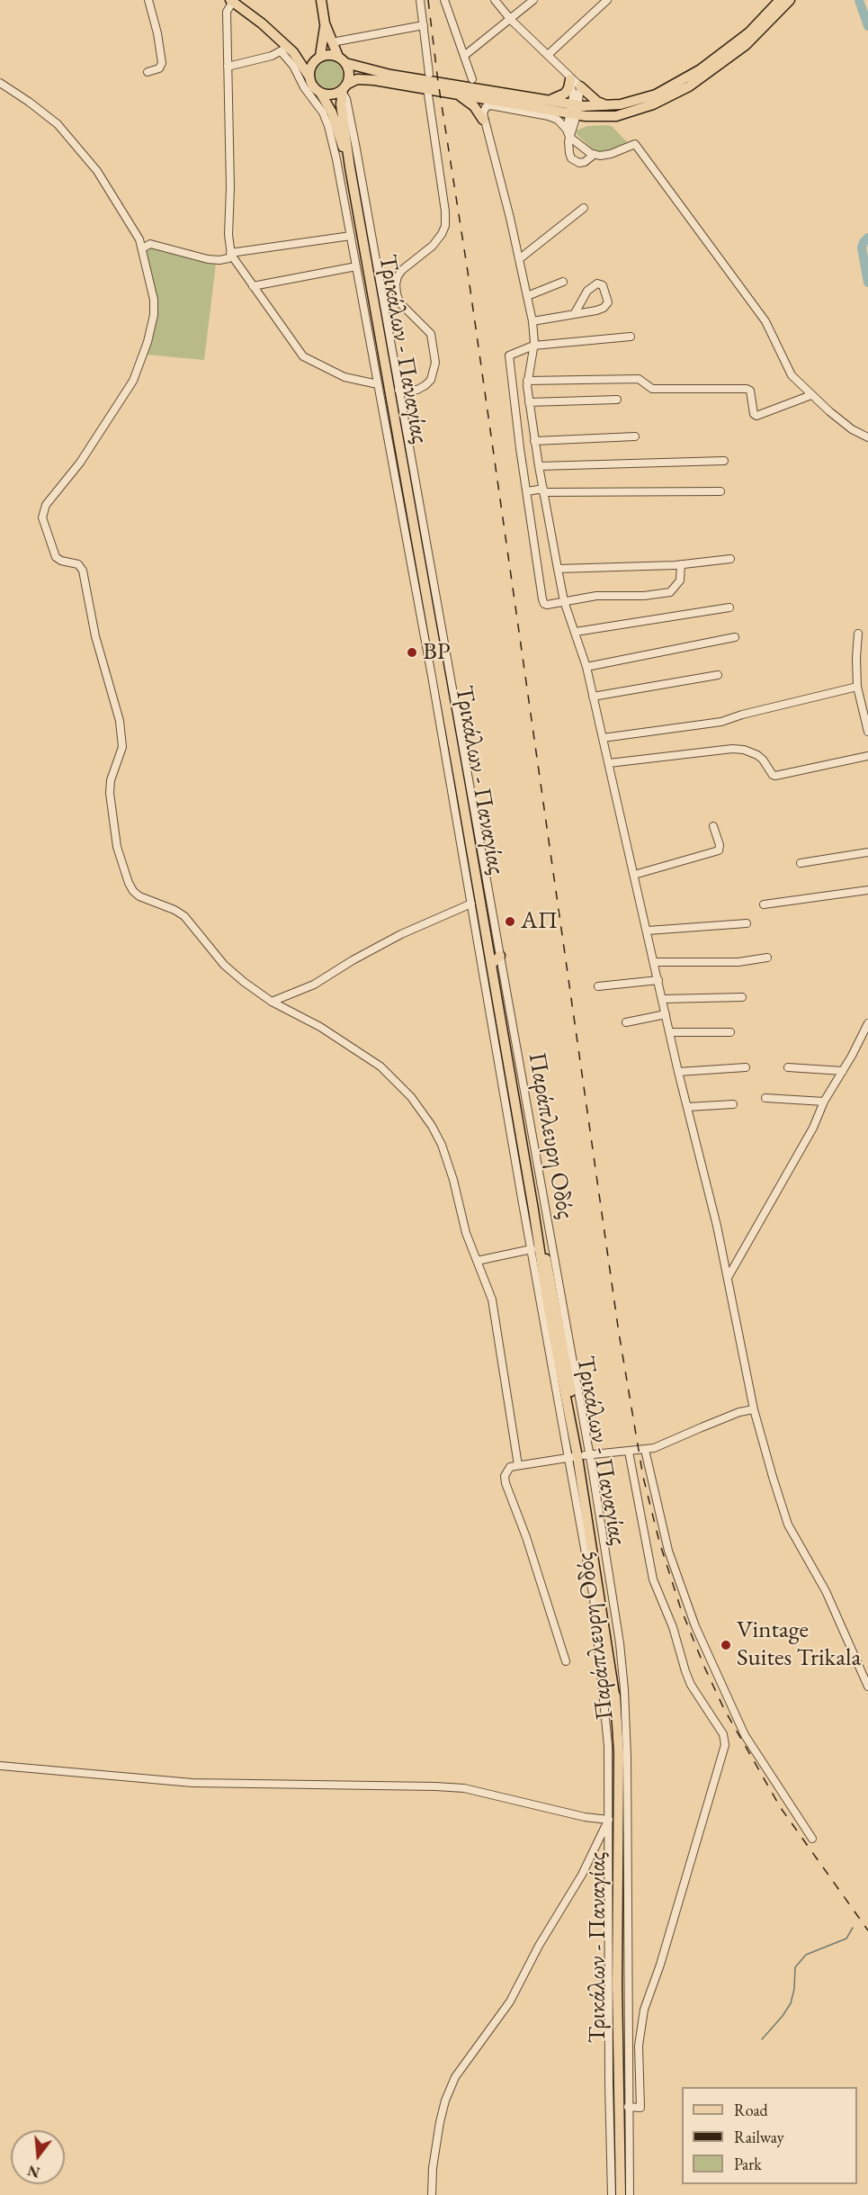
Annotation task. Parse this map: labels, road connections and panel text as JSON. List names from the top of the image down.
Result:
{
  "streets": {
    "main road": ["Τρικάλων - Παναγίας"],
    "street": ["Παράπλευρη Οδός"]
  },
  "crossings": [
    ["Τρικάλων - Παναγίας", "Παράπλευρη Οδός"]
  ],
  "places": ["BP", "ΑΠ", "Vintage Suites Trikala"],
  "legend": ["Road", "Railway", "Park"],
  "north": "bottom"
}
